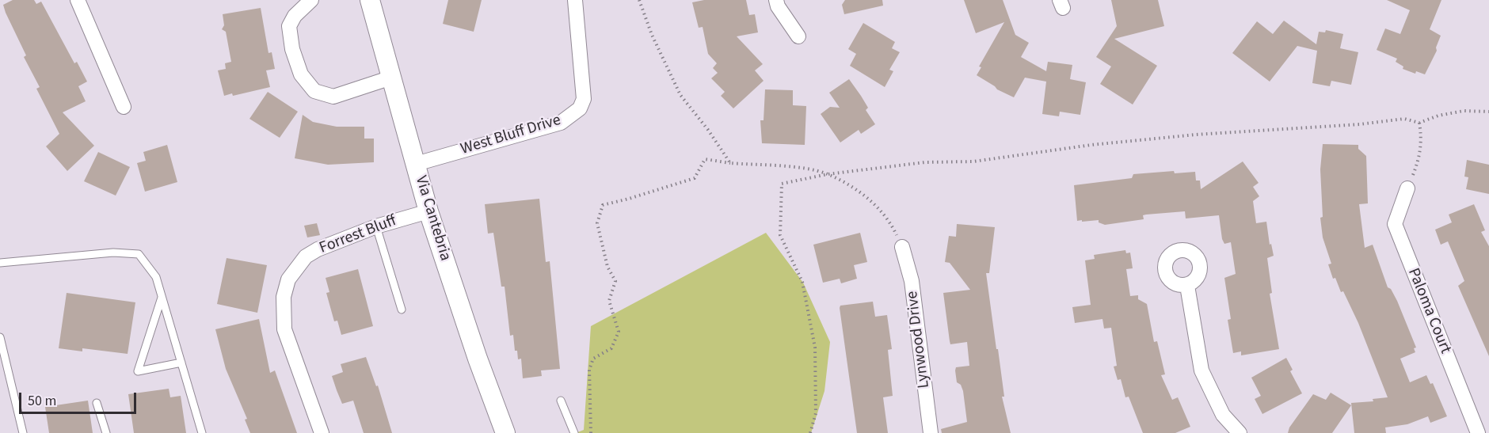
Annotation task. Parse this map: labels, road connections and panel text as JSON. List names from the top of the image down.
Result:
{
  "streets": {
    "main road": ["Via Cantebria"],
    "street": [
      "West Bluff Drive",
      "Forrest Bluff",
      "Paloma Court",
      "Lynwood Drive"
    ]
  },
  "crossings": [
    ["West Bluff Drive", "Via Cantebria"],
    ["Via Cantebria", "Forrest Bluff"]
  ],
  "scale_bar": "50 m"
}
